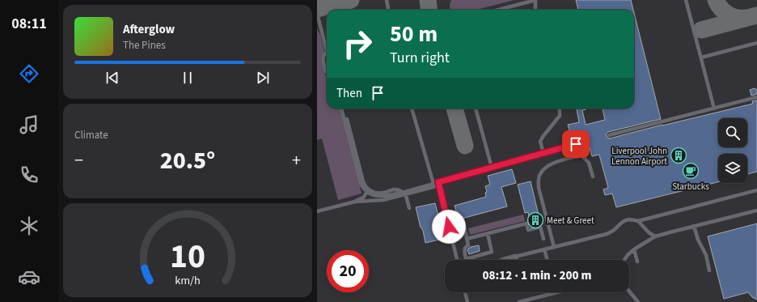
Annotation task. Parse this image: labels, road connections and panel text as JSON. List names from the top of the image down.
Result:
{
  "places": {
    "building": ["Liverpool John Lennon Airport", "Meet & Greet"],
    "cafe": ["Starbucks"]
  },
  "page": {
    "tabs": "08:11",
    "turn": ["50 m", "Turn right"],
    "song": ["Afterglow", "The Pines"],
    "then": "Then",
    "tile": "Climate",
    "heat": ["−", "20.5°", "+"],
    "limit": "20",
    "trip": "08:12 · 1 min · 200 m",
    "gauge": ["10", "km/h"]
  }
}
